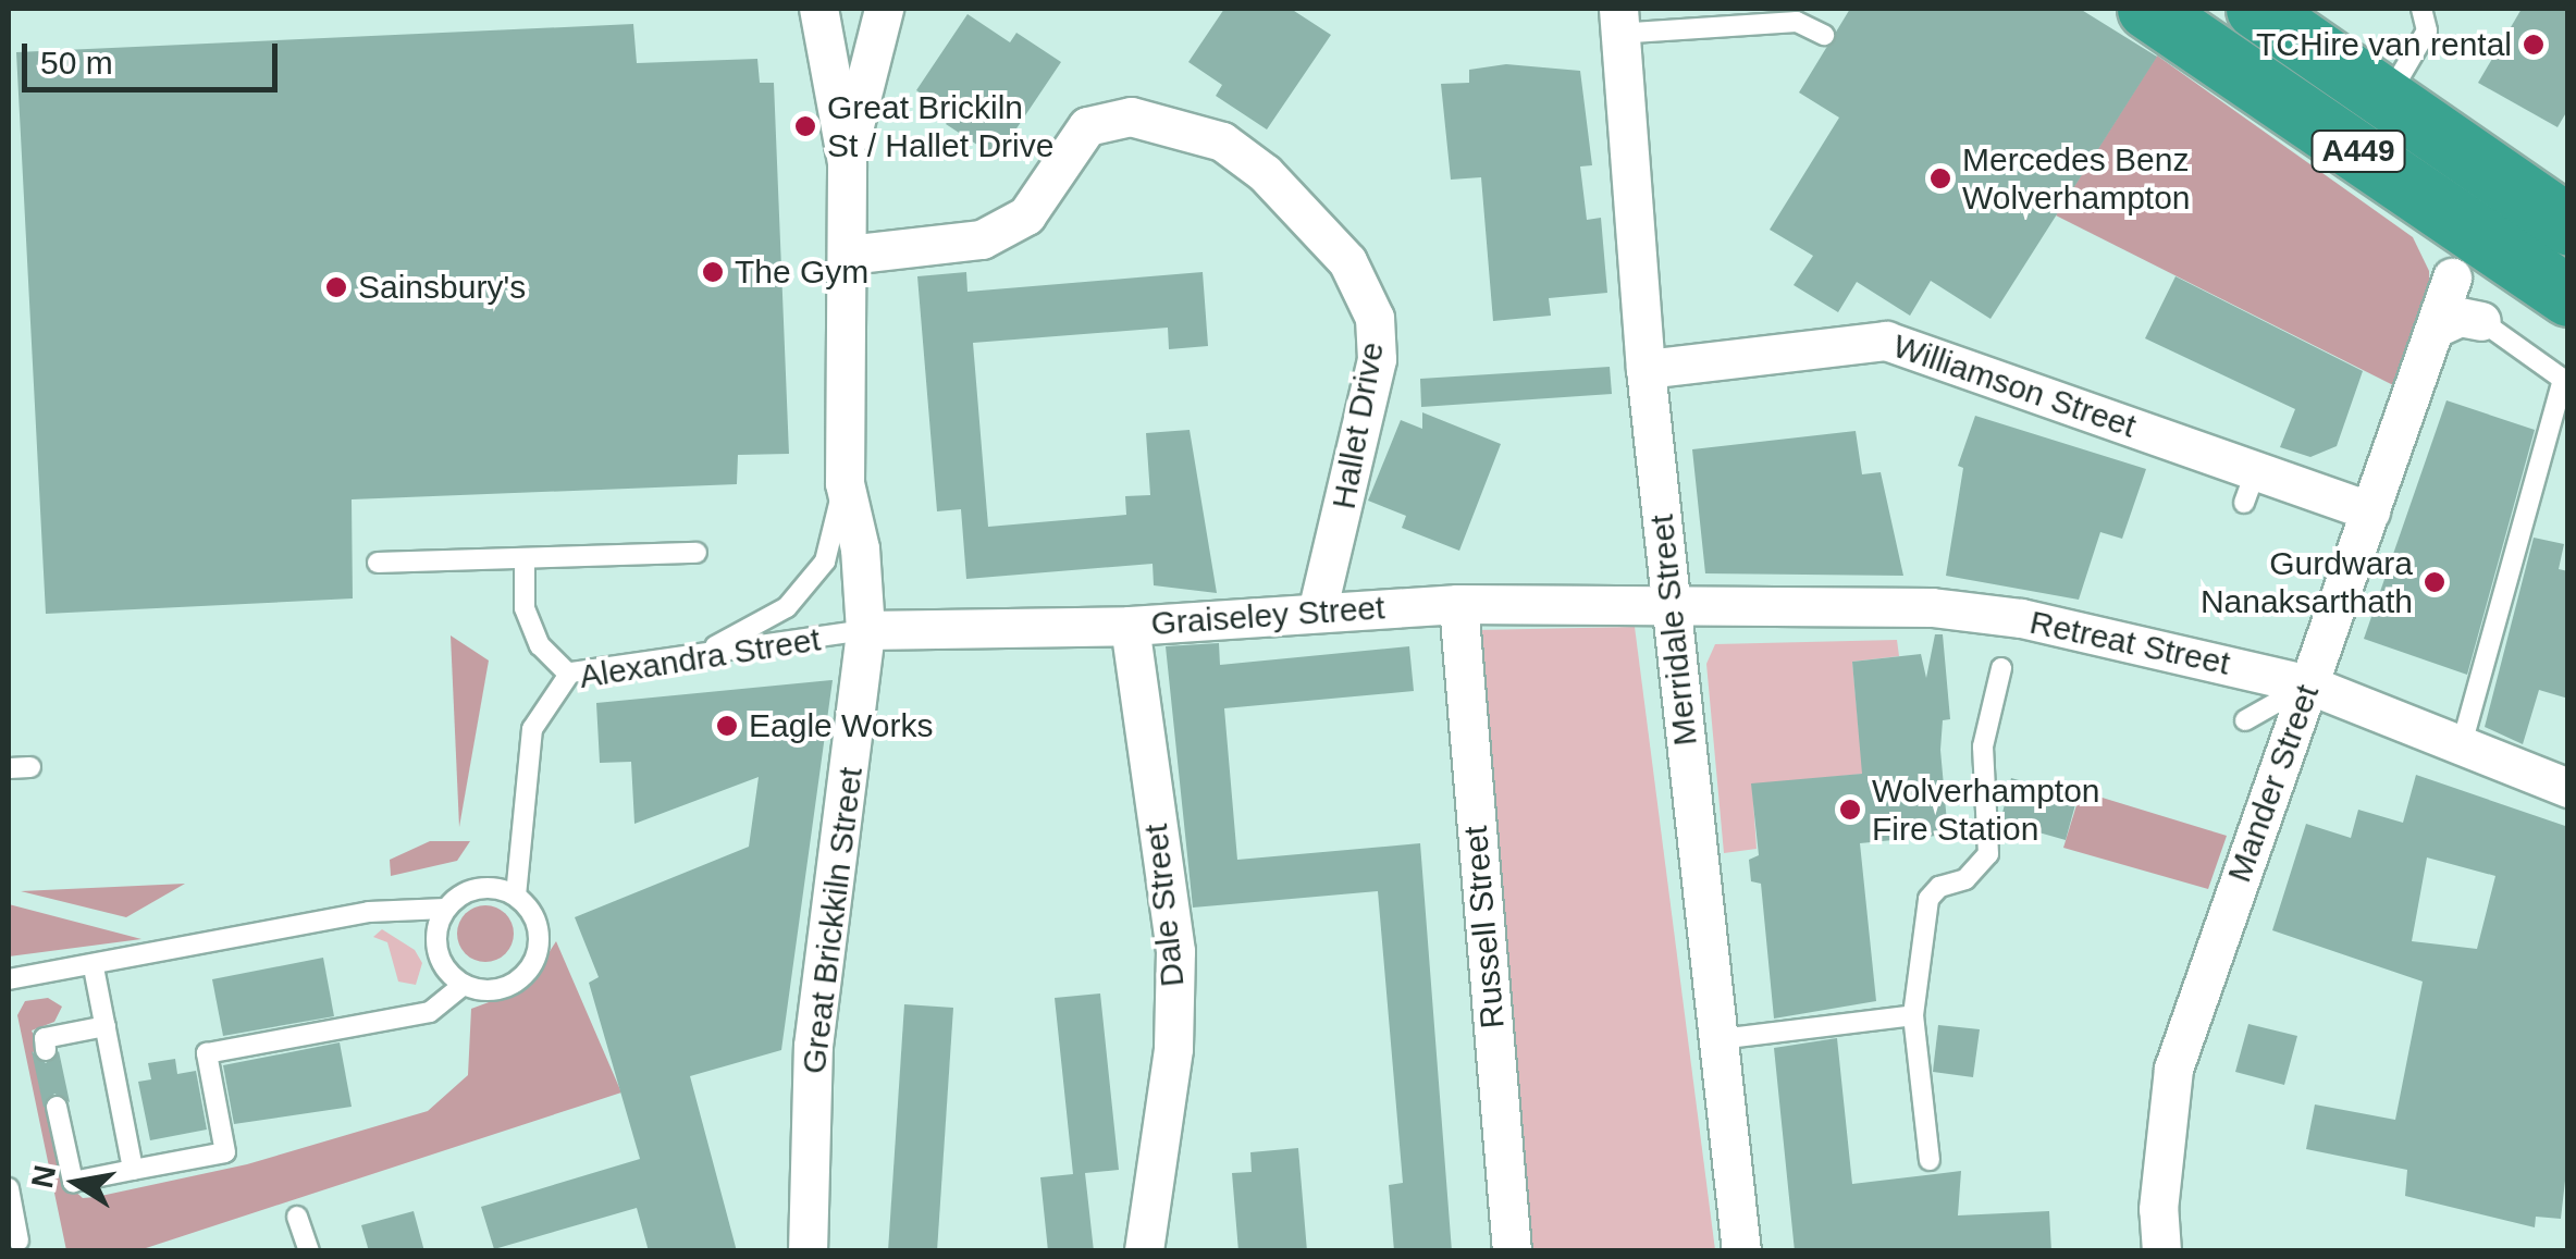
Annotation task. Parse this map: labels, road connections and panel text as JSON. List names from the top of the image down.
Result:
{
  "streets": {
    "highway": ["A449"],
    "street": [
      "Williamson Street",
      "Hallet Drive",
      "Graiseley Street",
      "Merridale Street",
      "Retreat Street",
      "Mander Street",
      "Dale Street",
      "Great Brickkiln Street",
      "Russell Street"
    ],
    "lane": ["Alexandra Street"]
  },
  "crossings": [
    ["Williamson Street", "Merridale Street"],
    ["Williamson Street", "Mander Street"],
    ["Hallet Drive", "Graiseley Street"],
    ["Hallet Drive", "Great Brickkiln Street"],
    ["Graiseley Street", "Merridale Street"],
    ["Graiseley Street", "Retreat Street"],
    ["Graiseley Street", "Alexandra Street"],
    ["Graiseley Street", "Dale Street"],
    ["Graiseley Street", "Great Brickkiln Street"],
    ["Graiseley Street", "Russell Street"],
    ["Merridale Street", "Retreat Street"],
    ["Retreat Street", "Mander Street"],
    ["Alexandra Street", "Great Brickkiln Street"]
  ],
  "places": [
    "TCHire van rental",
    "Great Brickiln St / Hallet Drive",
    "Mercedes Benz Wolverhampton",
    "The Gym",
    "Sainsbury's",
    "Gurdwara Nanaksarthath",
    "Eagle Works",
    "Wolverhampton Fire Station"
  ],
  "scale_bar": "50 m",
  "north": "left"
}
